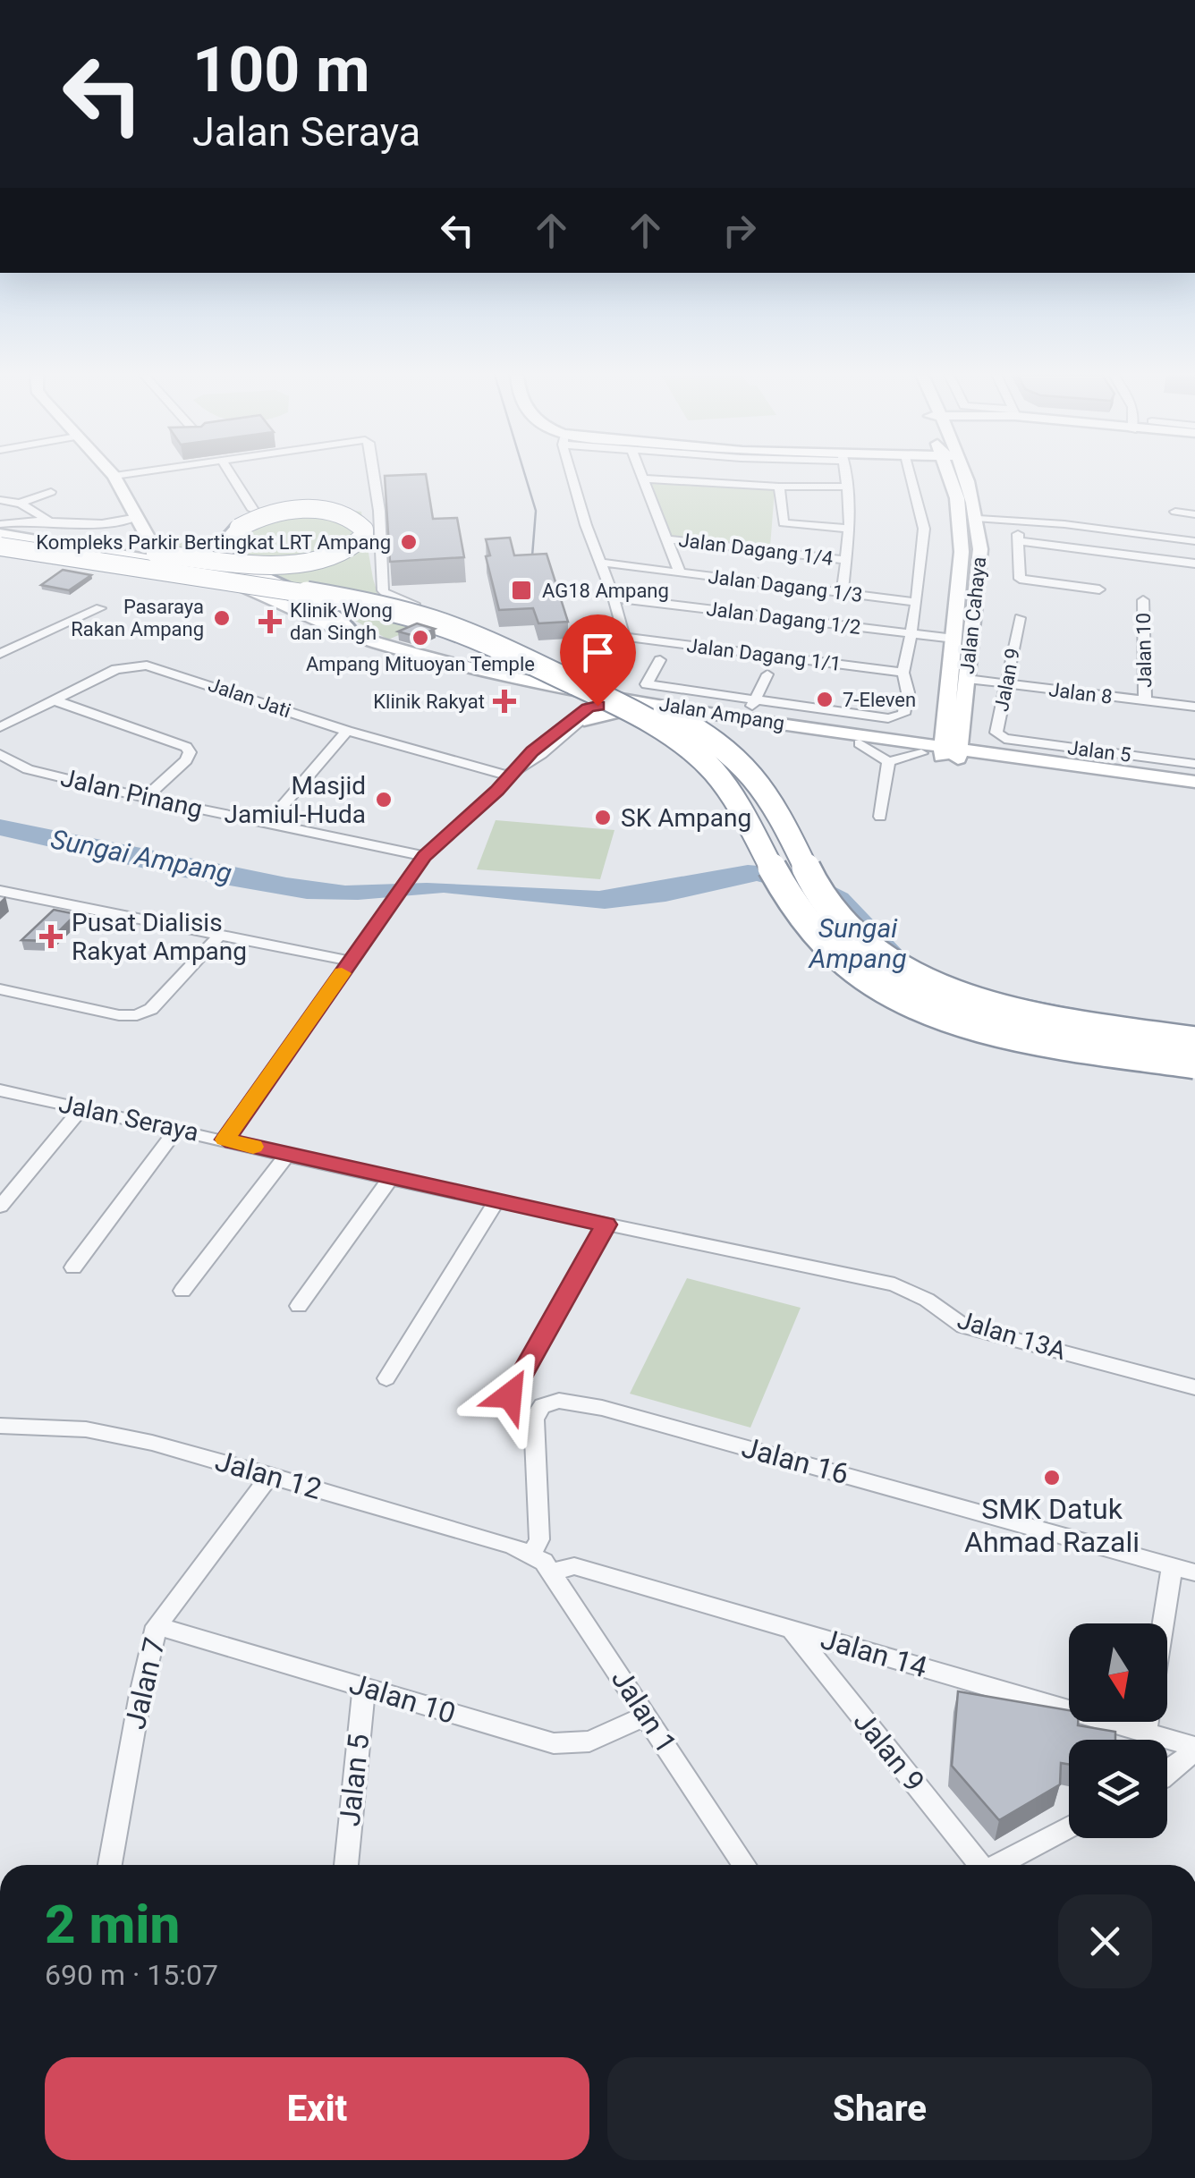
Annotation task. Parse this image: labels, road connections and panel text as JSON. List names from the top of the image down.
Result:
{
  "streets": {
    "main road": ["Jalan Cahaya", "Jalan Ampang"],
    "street": [
      "Jalan Dagang 1/4",
      "Jalan Dagang 1/3",
      "Jalan Dagang 1/2",
      "Jalan 10",
      "Jalan Dagang 1/1",
      "Jalan 9",
      "Jalan 8",
      "Jalan Jati",
      "Jalan 5",
      "Jalan Pinang",
      "Jalan Seraya",
      "Jalan 13A",
      "Jalan 16",
      "Jalan 12",
      "Jalan 14",
      "Jalan 7",
      "Jalan 1"
    ]
  },
  "crossings": [
    ["Jalan Cahaya", "Jalan Dagang 1/2"],
    ["Jalan Cahaya", "Jalan 8"],
    ["Jalan Cahaya", "Jalan Ampang"],
    ["Jalan 10", "Jalan 8"],
    ["Jalan 10", "Jalan 5"],
    ["Jalan 10", "Jalan 7"],
    ["Jalan 10", "Jalan 1"],
    ["Jalan 9", "Jalan 8"],
    ["Jalan 9", "Jalan Ampang"],
    ["Jalan 9", "Jalan 5"],
    ["Jalan 9", "Jalan 14"],
    ["Jalan Ampang", "Jalan 5"],
    ["Jalan Seraya", "Jalan 13A"],
    ["Jalan 16", "Jalan 12"],
    ["Jalan 16", "Jalan 1"],
    ["Jalan 12", "Jalan 7"],
    ["Jalan 12", "Jalan 1"],
    ["Jalan 14", "Jalan 1"]
  ],
  "water": ["Sungai Ampang"],
  "places": {
    "other": [
      "Kompleks Parkir Bertingkat LRT Ampang",
      "Pasaraya Rakan Ampang",
      "Ampang Mituoyan Temple",
      "7-Eleven",
      "Masjid Jamiul-Huda",
      "SK Ampang",
      "SMK Datuk Ahmad Razali"
    ],
    "transit": ["AG18 Ampang"],
    "health": ["Klinik Wong dan Singh", "Klinik Rakyat", "Pusat Dialisis Rakyat Ampang"]
  },
  "north": "bottom",
  "page": {
    "turn": ["100 m", "Jalan Seraya"],
    "heading": ["2 min", "690 m · 15:07"],
    "buttons": ["Exit", "Share"]
  }
}
